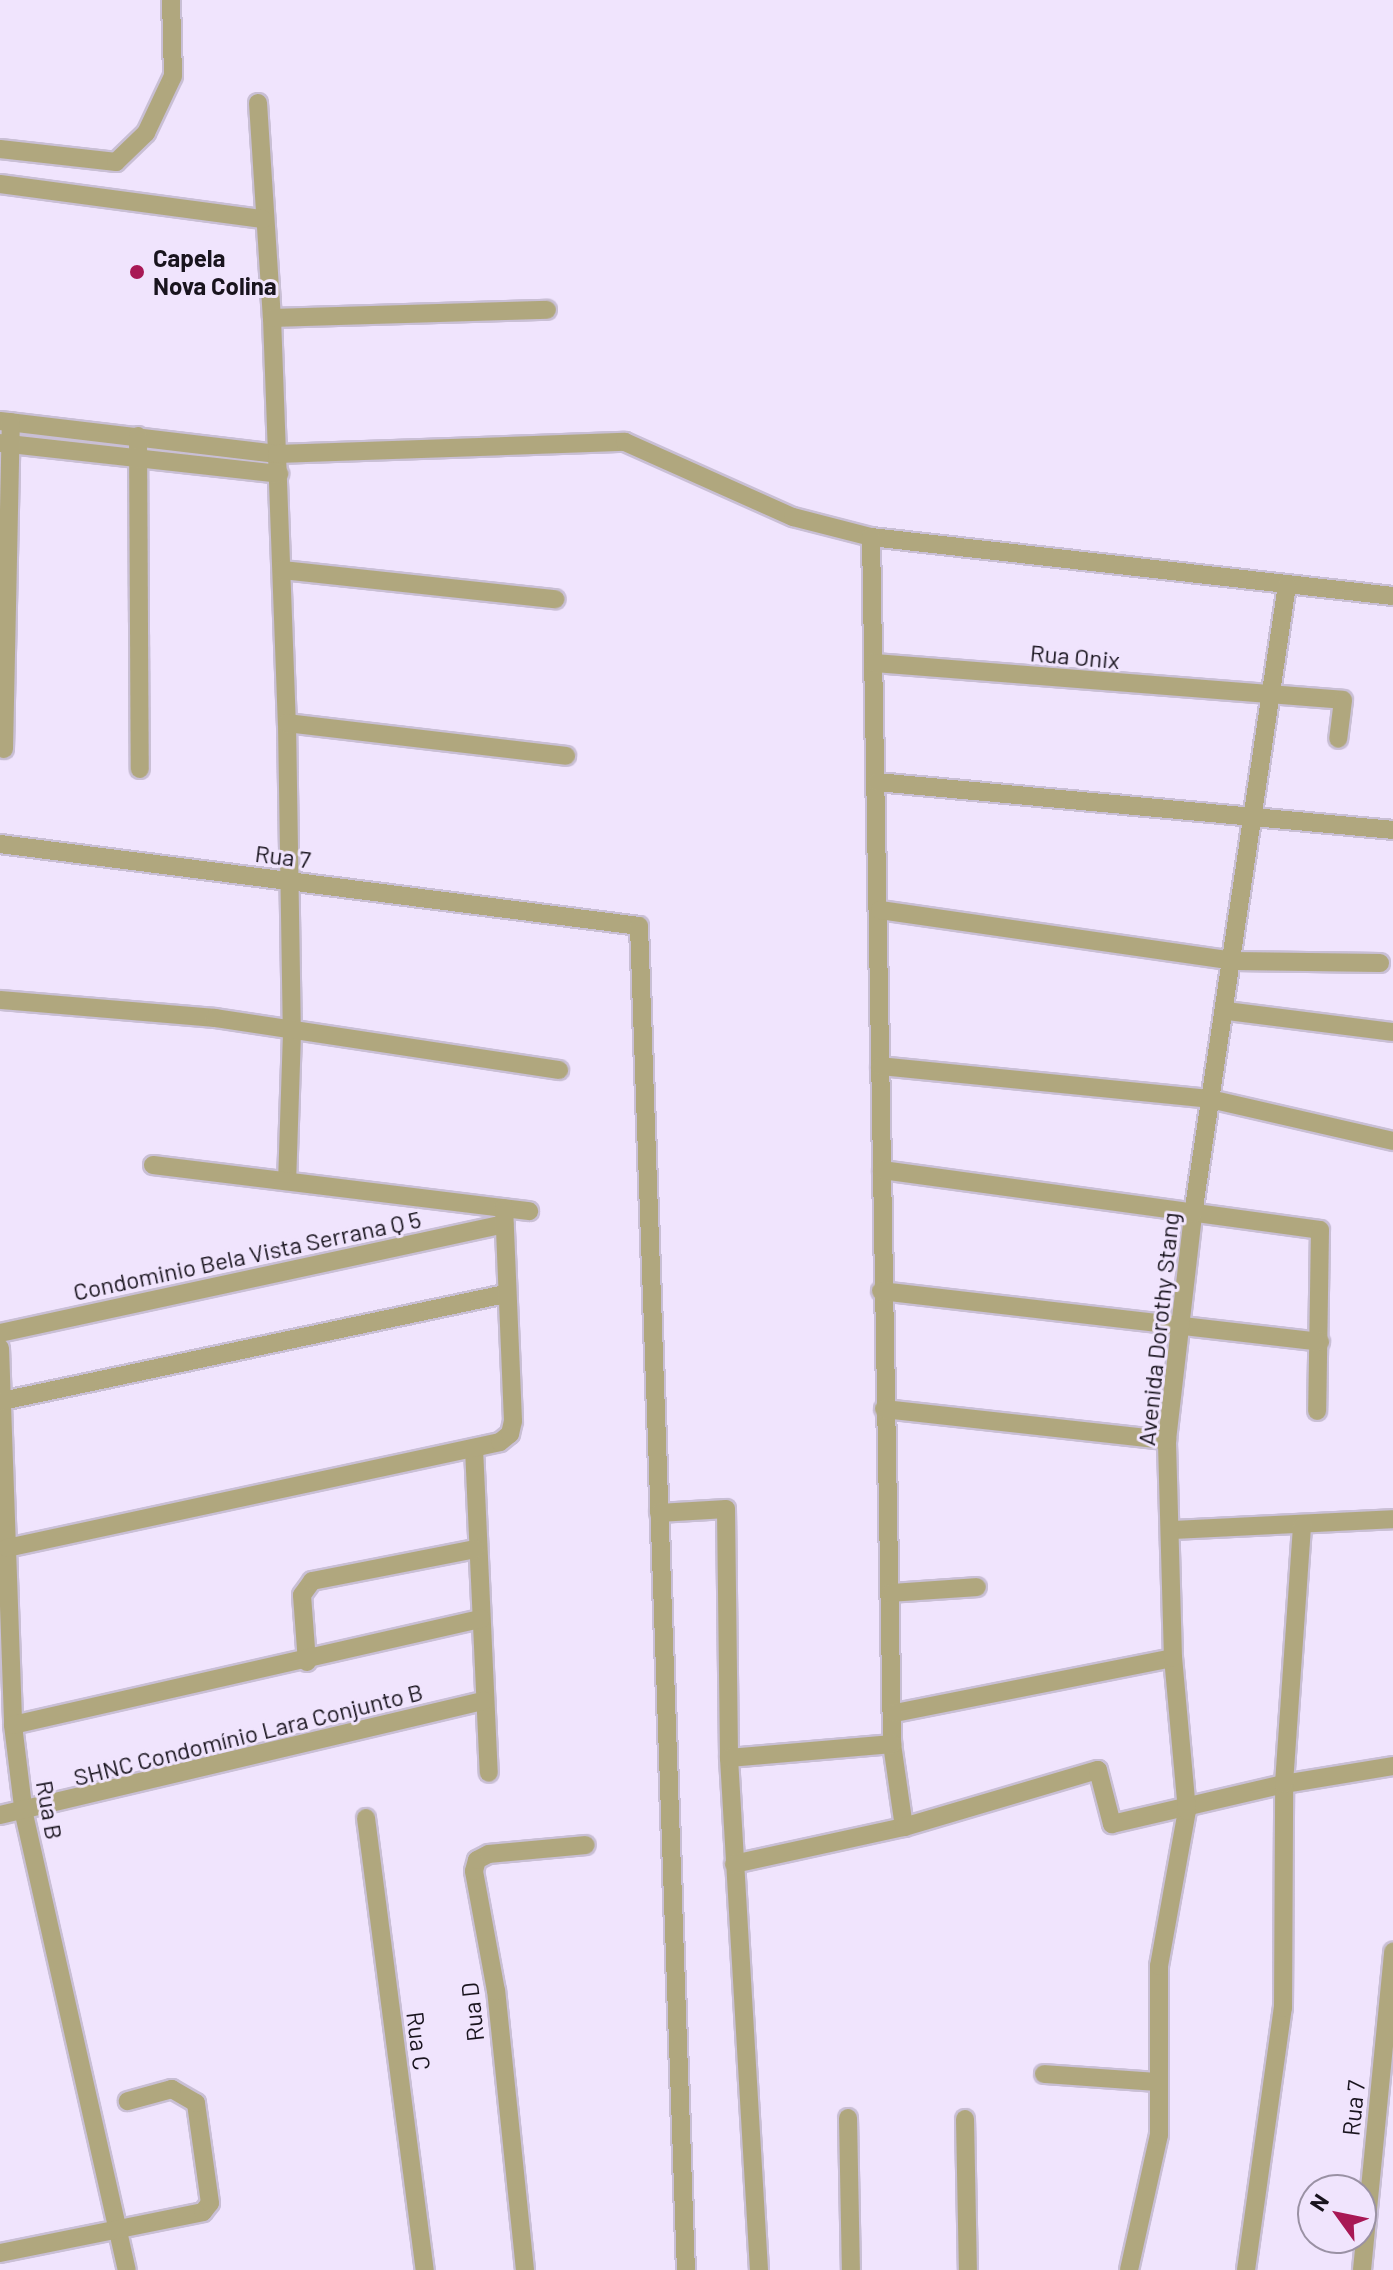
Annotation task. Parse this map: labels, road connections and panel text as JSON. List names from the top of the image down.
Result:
{
  "streets": {
    "street": [
      "Rua Onix",
      "Rua 7",
      "Condominio Bela Vista Serrana Q 5",
      "Avenida Dorothy Stang",
      "SHNC Condomínio Lara Conjunto B",
      "Rua B",
      "Rua D",
      "Rua C"
    ]
  },
  "crossings": [
    ["Rua Onix", "Avenida Dorothy Stang"],
    ["SHNC Condomínio Lara Conjunto B", "Rua B"]
  ],
  "places": ["Capela Nova Colina"],
  "north": "top left"
}
